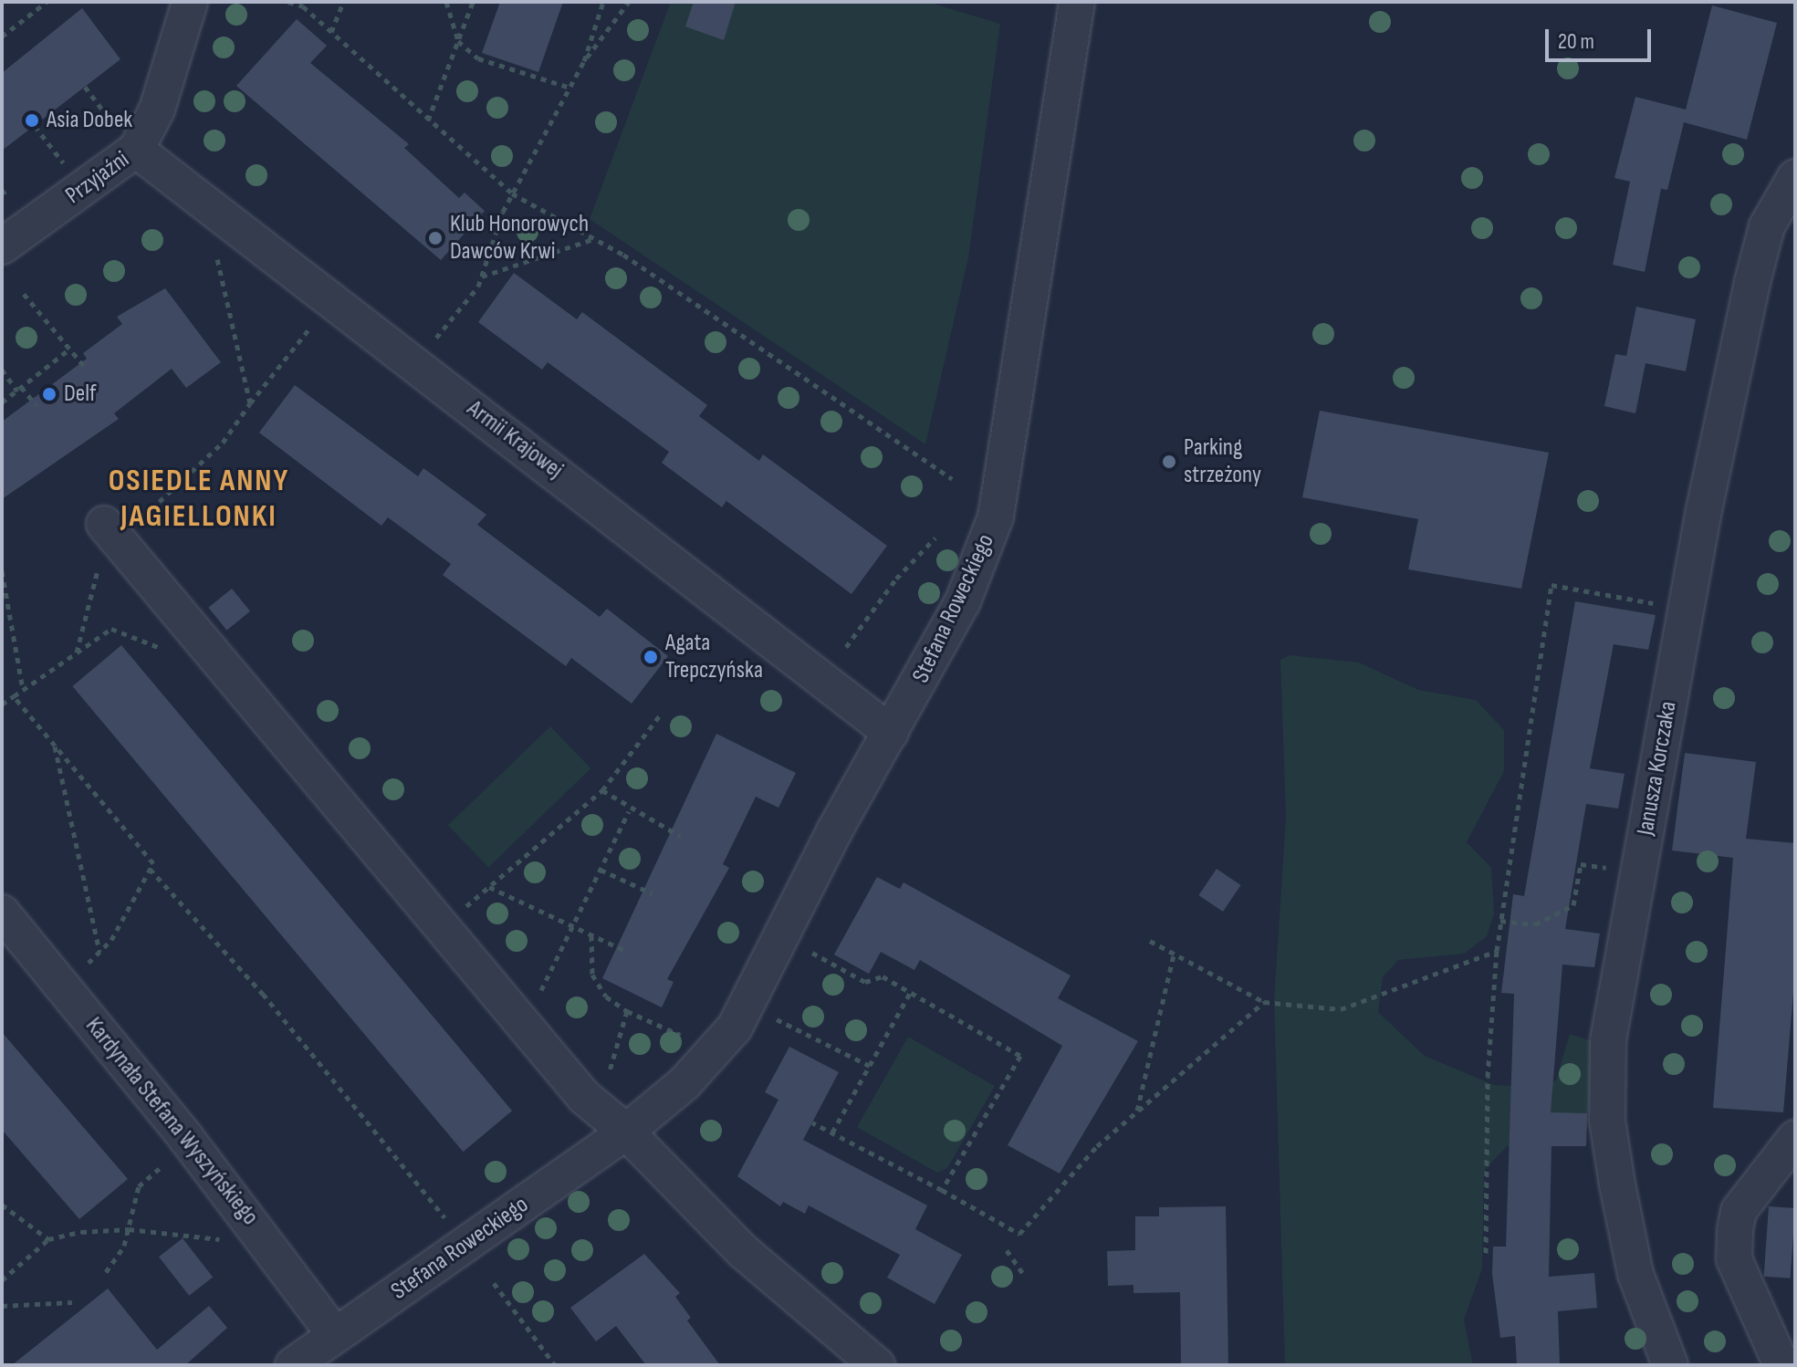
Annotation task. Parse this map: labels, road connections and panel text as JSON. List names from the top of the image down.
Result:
{
  "streets": {
    "street": [
      "Przyjaźni",
      "Armii Krajowej",
      "Stefana Roweckiego",
      "Janusza Korczaka",
      "Kardynała Stefana Wyszyńskiego"
    ]
  },
  "crossings": [
    ["Przyjaźni", "Armii Krajowej"],
    ["Armii Krajowej", "Stefana Roweckiego"],
    ["Stefana Roweckiego", "Kardynała Stefana Wyszyńskiego"]
  ],
  "districts": ["OSIEDLE ANNY JAGIELLONKI"],
  "places": [
    "Asia Dobek",
    "Klub Honorowych Dawców Krwi",
    "Delf",
    "Parking strzeżony",
    "Agata Trepczyńska"
  ],
  "scale_bar": "20 m"
}
